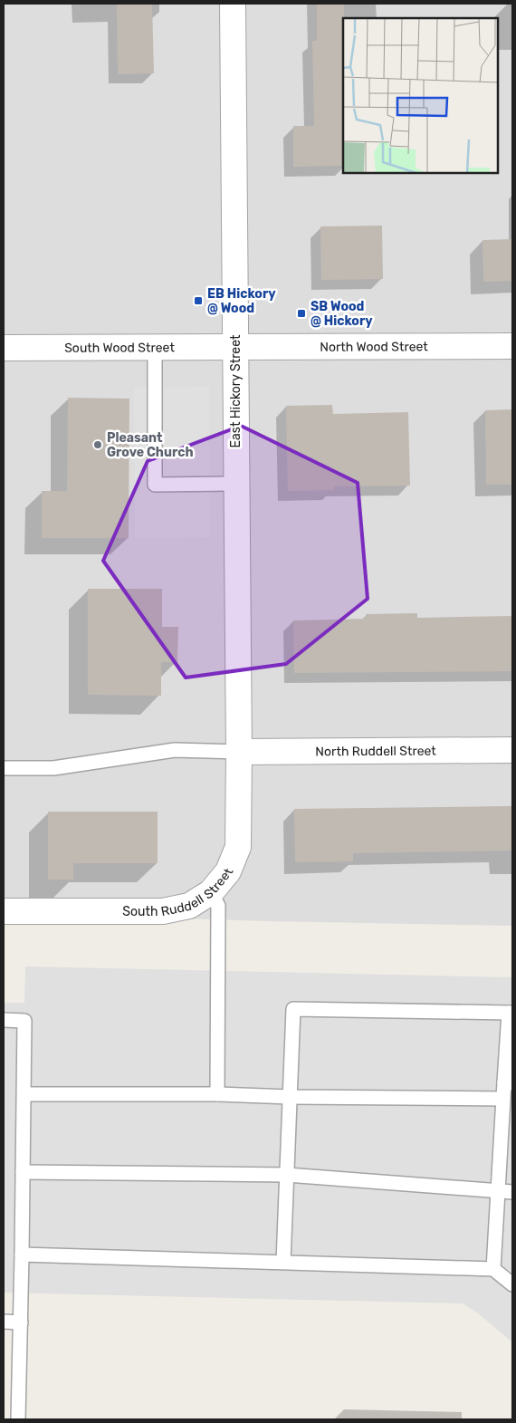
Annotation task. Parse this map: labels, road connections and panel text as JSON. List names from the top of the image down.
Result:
{
  "streets": {
    "street": [
      "North Wood Street",
      "South Wood Street",
      "East Hickory Street",
      "North Ruddell Street",
      "South Ruddell Street"
    ]
  },
  "crossings": [
    ["North Wood Street", "South Wood Street"],
    ["North Wood Street", "East Hickory Street"],
    ["South Wood Street", "East Hickory Street"],
    ["East Hickory Street", "North Ruddell Street"],
    ["East Hickory Street", "South Ruddell Street"],
    ["North Ruddell Street", "South Ruddell Street"]
  ],
  "places": {
    "transit": ["EB Hickory @ Wood", "SB Wood @ Hickory"],
    "other": ["Pleasant Grove Church"]
  }
}
